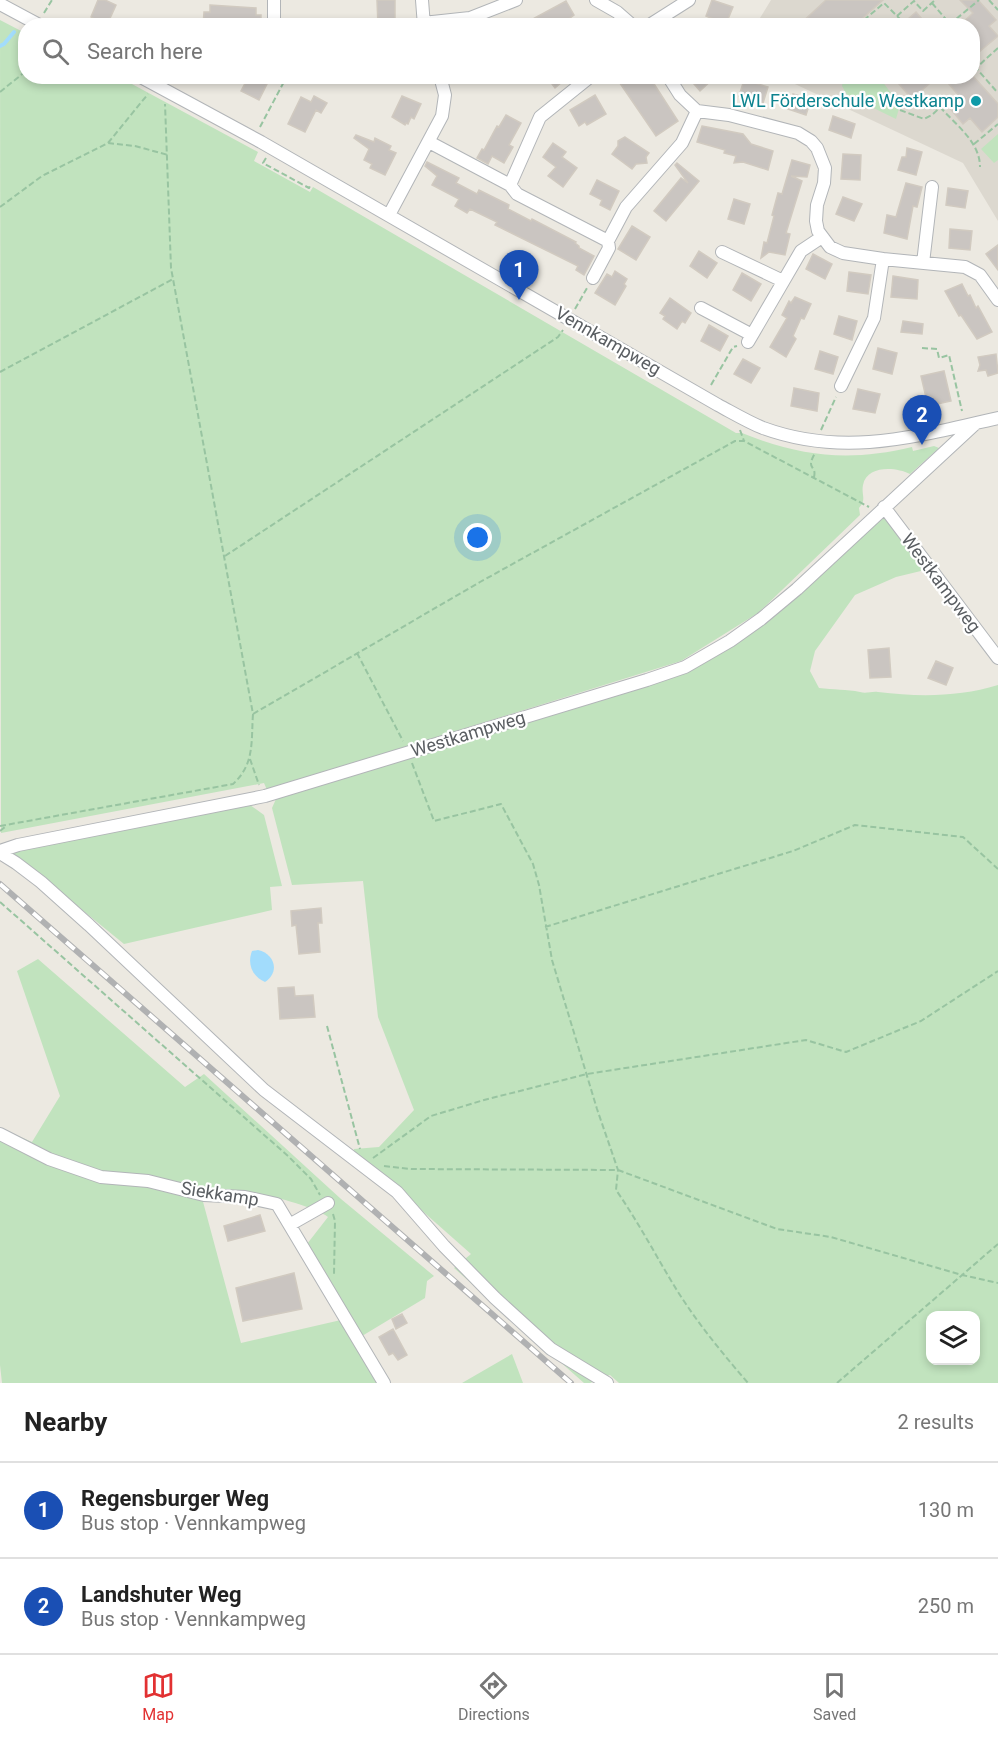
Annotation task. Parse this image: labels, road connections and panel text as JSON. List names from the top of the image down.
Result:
{
  "streets": {
    "street": ["Vennkampweg", "Westkampweg", "Siekkamp"]
  },
  "crossings": [
    ["Vennkampweg", "Westkampweg"]
  ],
  "places": ["LWL Förderschule Westkamp"],
  "page": {
    "search": "Search here",
    "pins": ["1", "2"],
    "heading": ["Nearby", "2 results"],
    "list": [
      {
        "mark": "1",
        "name": "Regensburger Weg",
        "note": "Bus stop · Vennkampweg",
        "value": "130 m"
      },
      {
        "mark": "2",
        "name": "Landshuter Weg",
        "note": "Bus stop · Vennkampweg",
        "value": "250 m"
      }
    ],
    "nav": ["Map", "Directions", "Saved"]
  }
}
